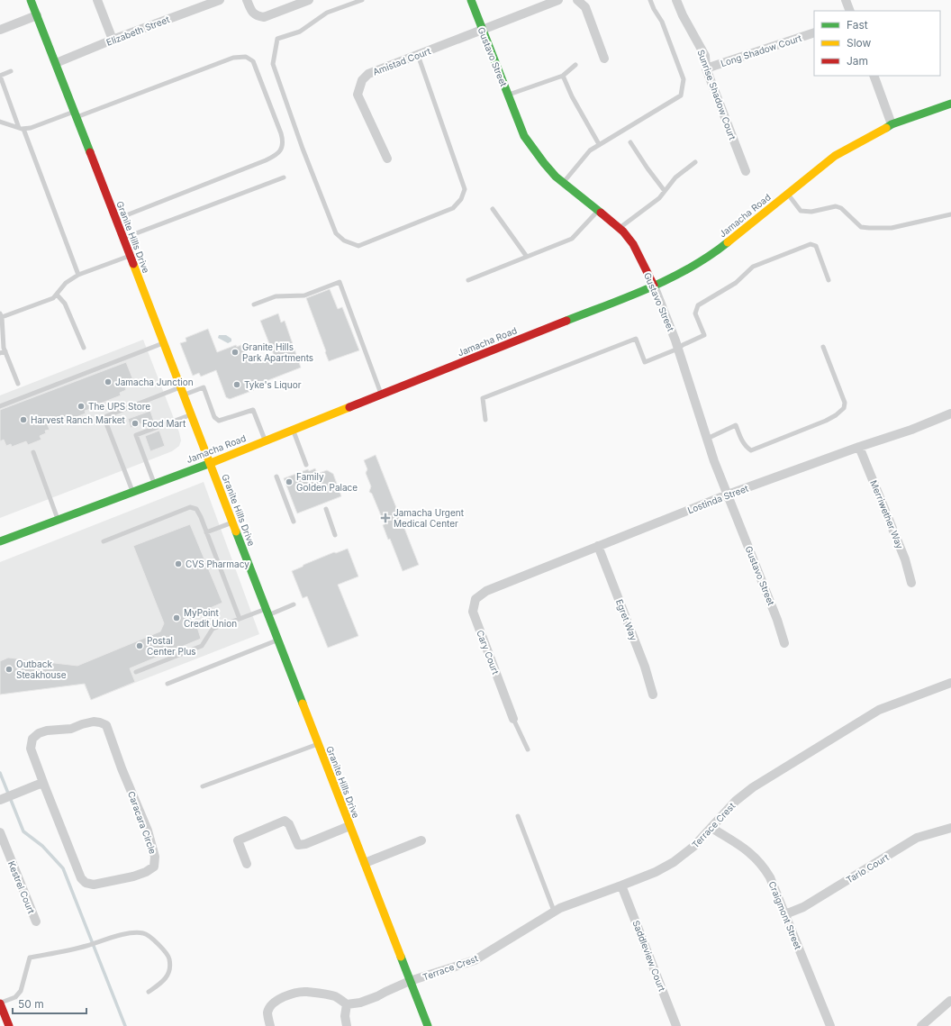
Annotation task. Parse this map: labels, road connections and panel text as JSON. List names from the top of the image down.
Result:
{
  "streets": {
    "street": [
      "Elizabeth Street",
      "Long Shadow Court",
      "Gustavo Street",
      "Amistad Court",
      "Sunrise Shadow Court",
      "Jamacha Road",
      "Granite Hills Drive",
      "Lostinda Street",
      "Merriwether Way",
      "Egret Way",
      "Cary Court",
      "Caracara Circle",
      "Terrace Crest",
      "Tarlo Court",
      "Kestrel Court",
      "Craigmont Street",
      "Saddleview Court"
    ]
  },
  "crossings": [
    ["Elizabeth Street", "Granite Hills Drive"],
    ["Long Shadow Court", "Sunrise Shadow Court"],
    ["Gustavo Street", "Amistad Court"],
    ["Gustavo Street", "Jamacha Road"],
    ["Gustavo Street", "Lostinda Street"],
    ["Jamacha Road", "Granite Hills Drive"],
    ["Granite Hills Drive", "Terrace Crest"],
    ["Lostinda Street", "Merriwether Way"],
    ["Lostinda Street", "Egret Way"],
    ["Lostinda Street", "Cary Court"],
    ["Terrace Crest", "Craigmont Street"],
    ["Terrace Crest", "Saddleview Court"],
    ["Tarlo Court", "Craigmont Street"]
  ],
  "places": {
    "other": [
      "Granite Hills Park Apartments",
      "Jamacha Junction",
      "Tyke's Liquor",
      "The UPS Store",
      "Harvest Ranch Market",
      "Food Mart",
      "Family Golden Palace",
      "CVS Pharmacy",
      "MyPoint Credit Union",
      "Postal Center Plus",
      "Outback Steakhouse"
    ],
    "health": ["Jamacha Urgent Medical Center"]
  },
  "legend": ["Fast", "Slow", "Jam"],
  "scale_bar": "50 m"
}
